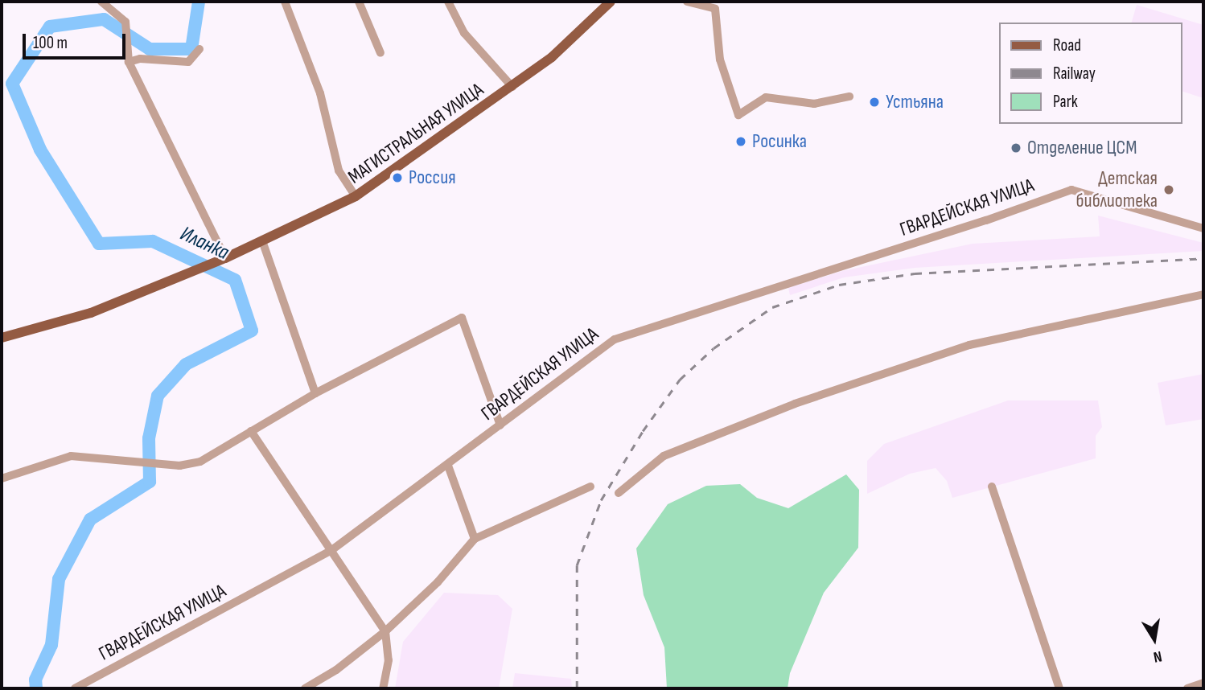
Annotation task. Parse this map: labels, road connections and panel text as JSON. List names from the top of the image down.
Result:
{
  "streets": {
    "main road": ["МАГИСТРАЛЬНАЯ УЛИЦА"],
    "street": ["ГВАРДЕЙСКАЯ УЛИЦА"]
  },
  "water": ["Иланка"],
  "places": [
    "Устьяна",
    "Росинка",
    "Отделение ЦСМ",
    "Россия",
    "Детская библиотека"
  ],
  "legend": ["Road", "Railway", "Park"],
  "scale_bar": "100 m",
  "north": "bottom"
}
